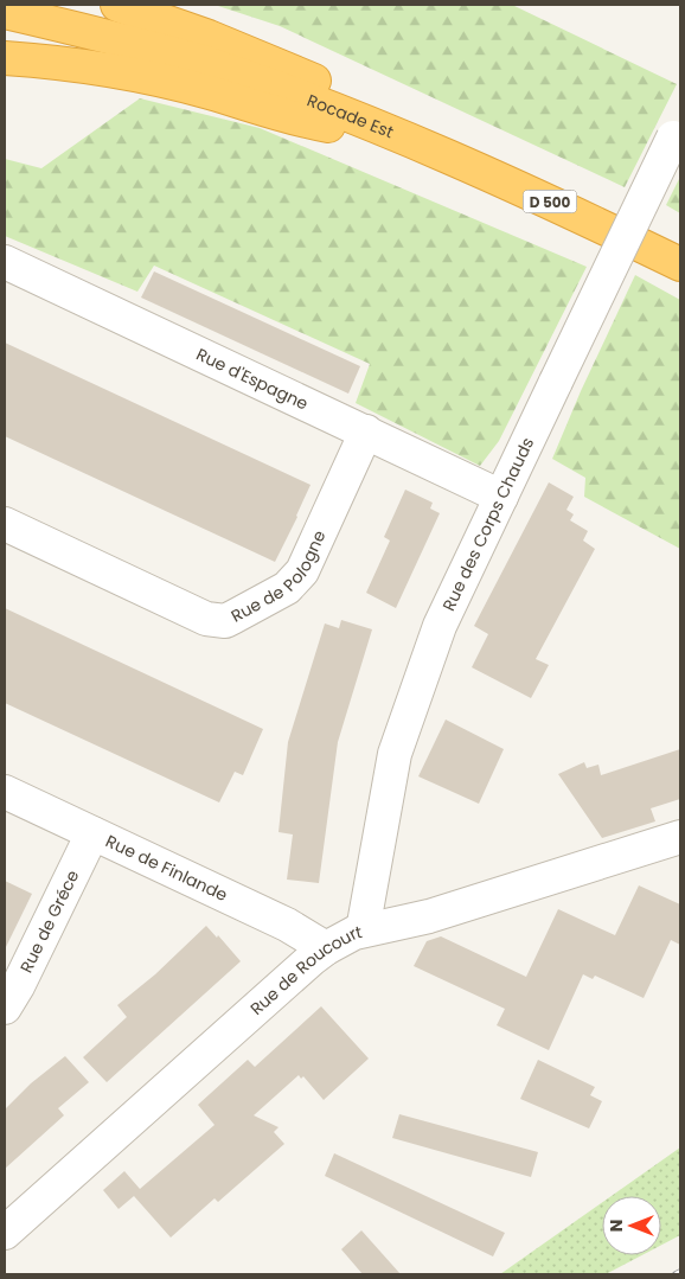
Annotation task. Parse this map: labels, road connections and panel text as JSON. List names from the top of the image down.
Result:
{
  "streets": {
    "highway": ["Rocade Est", "D 500"],
    "street": [
      "Rue d'Espagne",
      "Rue des Corps Chauds",
      "Rue de Pologne",
      "Rue de Finlande",
      "Rue de Gréce",
      "Rue de Roucourt"
    ]
  },
  "crossings": [
    ["Rue d'Espagne", "Rue des Corps Chauds"],
    ["Rue d'Espagne", "Rue de Pologne"],
    ["Rue des Corps Chauds", "Rue de Roucourt"],
    ["Rue de Finlande", "Rue de Gréce"],
    ["Rue de Finlande", "Rue de Roucourt"]
  ],
  "north": "left"
}
